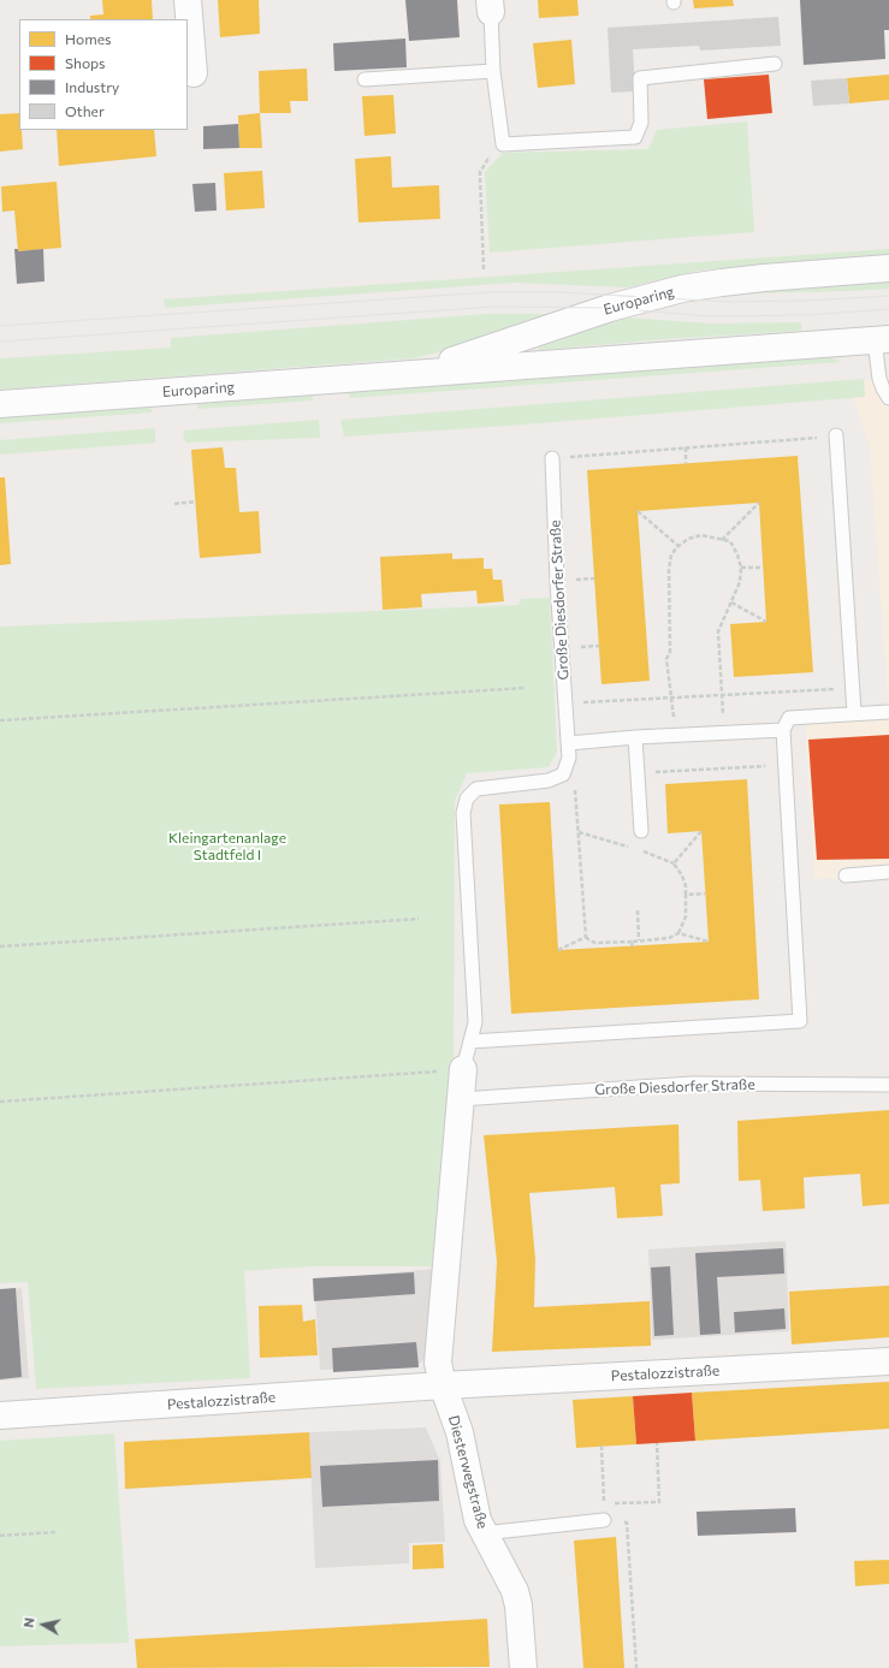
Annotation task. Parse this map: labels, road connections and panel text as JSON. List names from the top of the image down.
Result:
{
  "streets": {
    "street": ["Europaring", "Pestalozzistraße", "Diesterwegstraße"],
    "lane": ["Große Diesdorfer Straße"]
  },
  "crossings": [
    ["Pestalozzistraße", "Diesterwegstraße"]
  ],
  "parks": ["Kleingartenanlage Stadtfeld I"],
  "legend": [
    "Homes",
    "Shops",
    "Industry",
    "Other"
  ],
  "north": "left"
}
